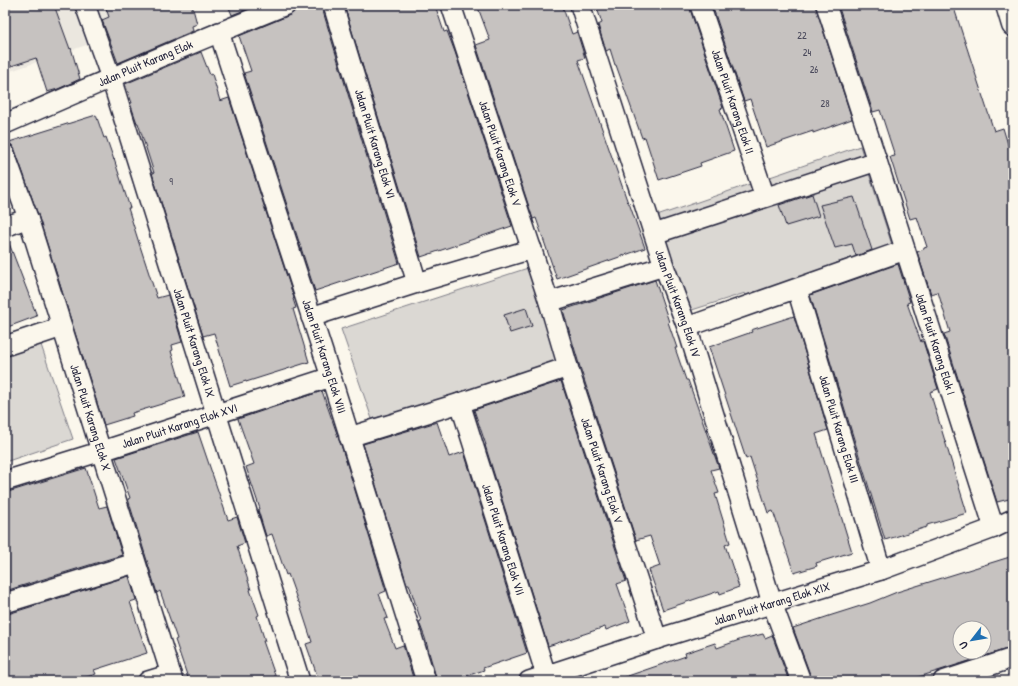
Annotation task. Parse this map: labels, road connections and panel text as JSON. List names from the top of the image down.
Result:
{
  "streets": {
    "street": [
      "Jalan Pluit Karang Elok",
      "Jalan Pluit Karang Elok II",
      "Jalan Pluit Karang Elok VI",
      "Jalan Pluit Karang Elok V",
      "Jalan Pluit Karang Elok IV",
      "Jalan Pluit Karang Elok IX",
      "Jalan Pluit Karang Elok I",
      "Jalan Pluit Karang Elok VIII",
      "Jalan Pluit Karang Elok X",
      "Jalan Pluit Karang Elok XVI",
      "Jalan Pluit Karang Elok III",
      "Jalan Pluit Karang Elok VII",
      "Jalan Pluit Karang Elok XIX"
    ]
  },
  "crossings": [
    ["Jalan Pluit Karang Elok", "Jalan Pluit Karang Elok IX"],
    ["Jalan Pluit Karang Elok", "Jalan Pluit Karang Elok VIII"],
    ["Jalan Pluit Karang Elok V", "Jalan Pluit Karang Elok XIX"],
    ["Jalan Pluit Karang Elok IV", "Jalan Pluit Karang Elok XIX"],
    ["Jalan Pluit Karang Elok IX", "Jalan Pluit Karang Elok XVI"],
    ["Jalan Pluit Karang Elok I", "Jalan Pluit Karang Elok XIX"],
    ["Jalan Pluit Karang Elok VIII", "Jalan Pluit Karang Elok XVI"],
    ["Jalan Pluit Karang Elok X", "Jalan Pluit Karang Elok XVI"],
    ["Jalan Pluit Karang Elok III", "Jalan Pluit Karang Elok XIX"],
    ["Jalan Pluit Karang Elok VII", "Jalan Pluit Karang Elok XIX"]
  ],
  "house_numbers": [
    "22",
    "24",
    "26",
    "28",
    "9"
  ],
  "north": "bottom left"
}
